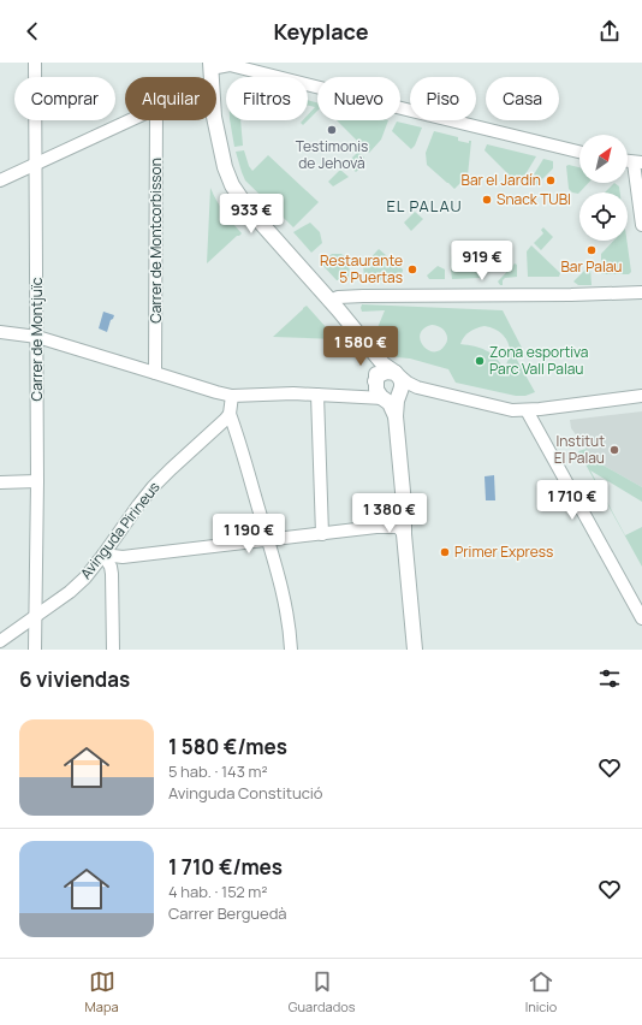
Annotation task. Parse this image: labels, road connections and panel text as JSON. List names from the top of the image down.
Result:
{
  "streets": {
    "street": ["Carrer de Montcorbisson", "Carrer de Montjuïc", "Avinguda Pirineus"]
  },
  "crossings": [
    ["Carrer de Montjuïc", "Avinguda Pirineus"]
  ],
  "districts": ["EL PALAU"],
  "places": [
    "Testimonis de Jehovà",
    "Bar el Jardín",
    "Snack TUBI",
    "Bar Palau",
    "Restaurante 5 Puertas",
    "Zona esportiva Parc Vall Palau",
    "Institut El Palau",
    "Primer Express"
  ],
  "north": "top right",
  "page": {
    "header": "Keyplace",
    "chip": [
      "Comprar",
      "Alquilar",
      "Filtros",
      "Nuevo",
      "Piso",
      "Casa"
    ],
    "price": [
      "933 €",
      "919 €",
      "1 580 €",
      "1 710 €",
      "1 380 €",
      "1 190 €"
    ],
    "heading": "6 viviendas",
    "list": [
      {
        "name": "1 580 €/mes",
        "note": "5 hab. · 143 m² · Avinguda Constitució"
      },
      {
        "name": "1 710 €/mes",
        "note": "4 hab. · 152 m² · Carrer Berguedà"
      }
    ],
    "tabs": ["Mapa", "Guardados", "Inicio"]
  }
}
